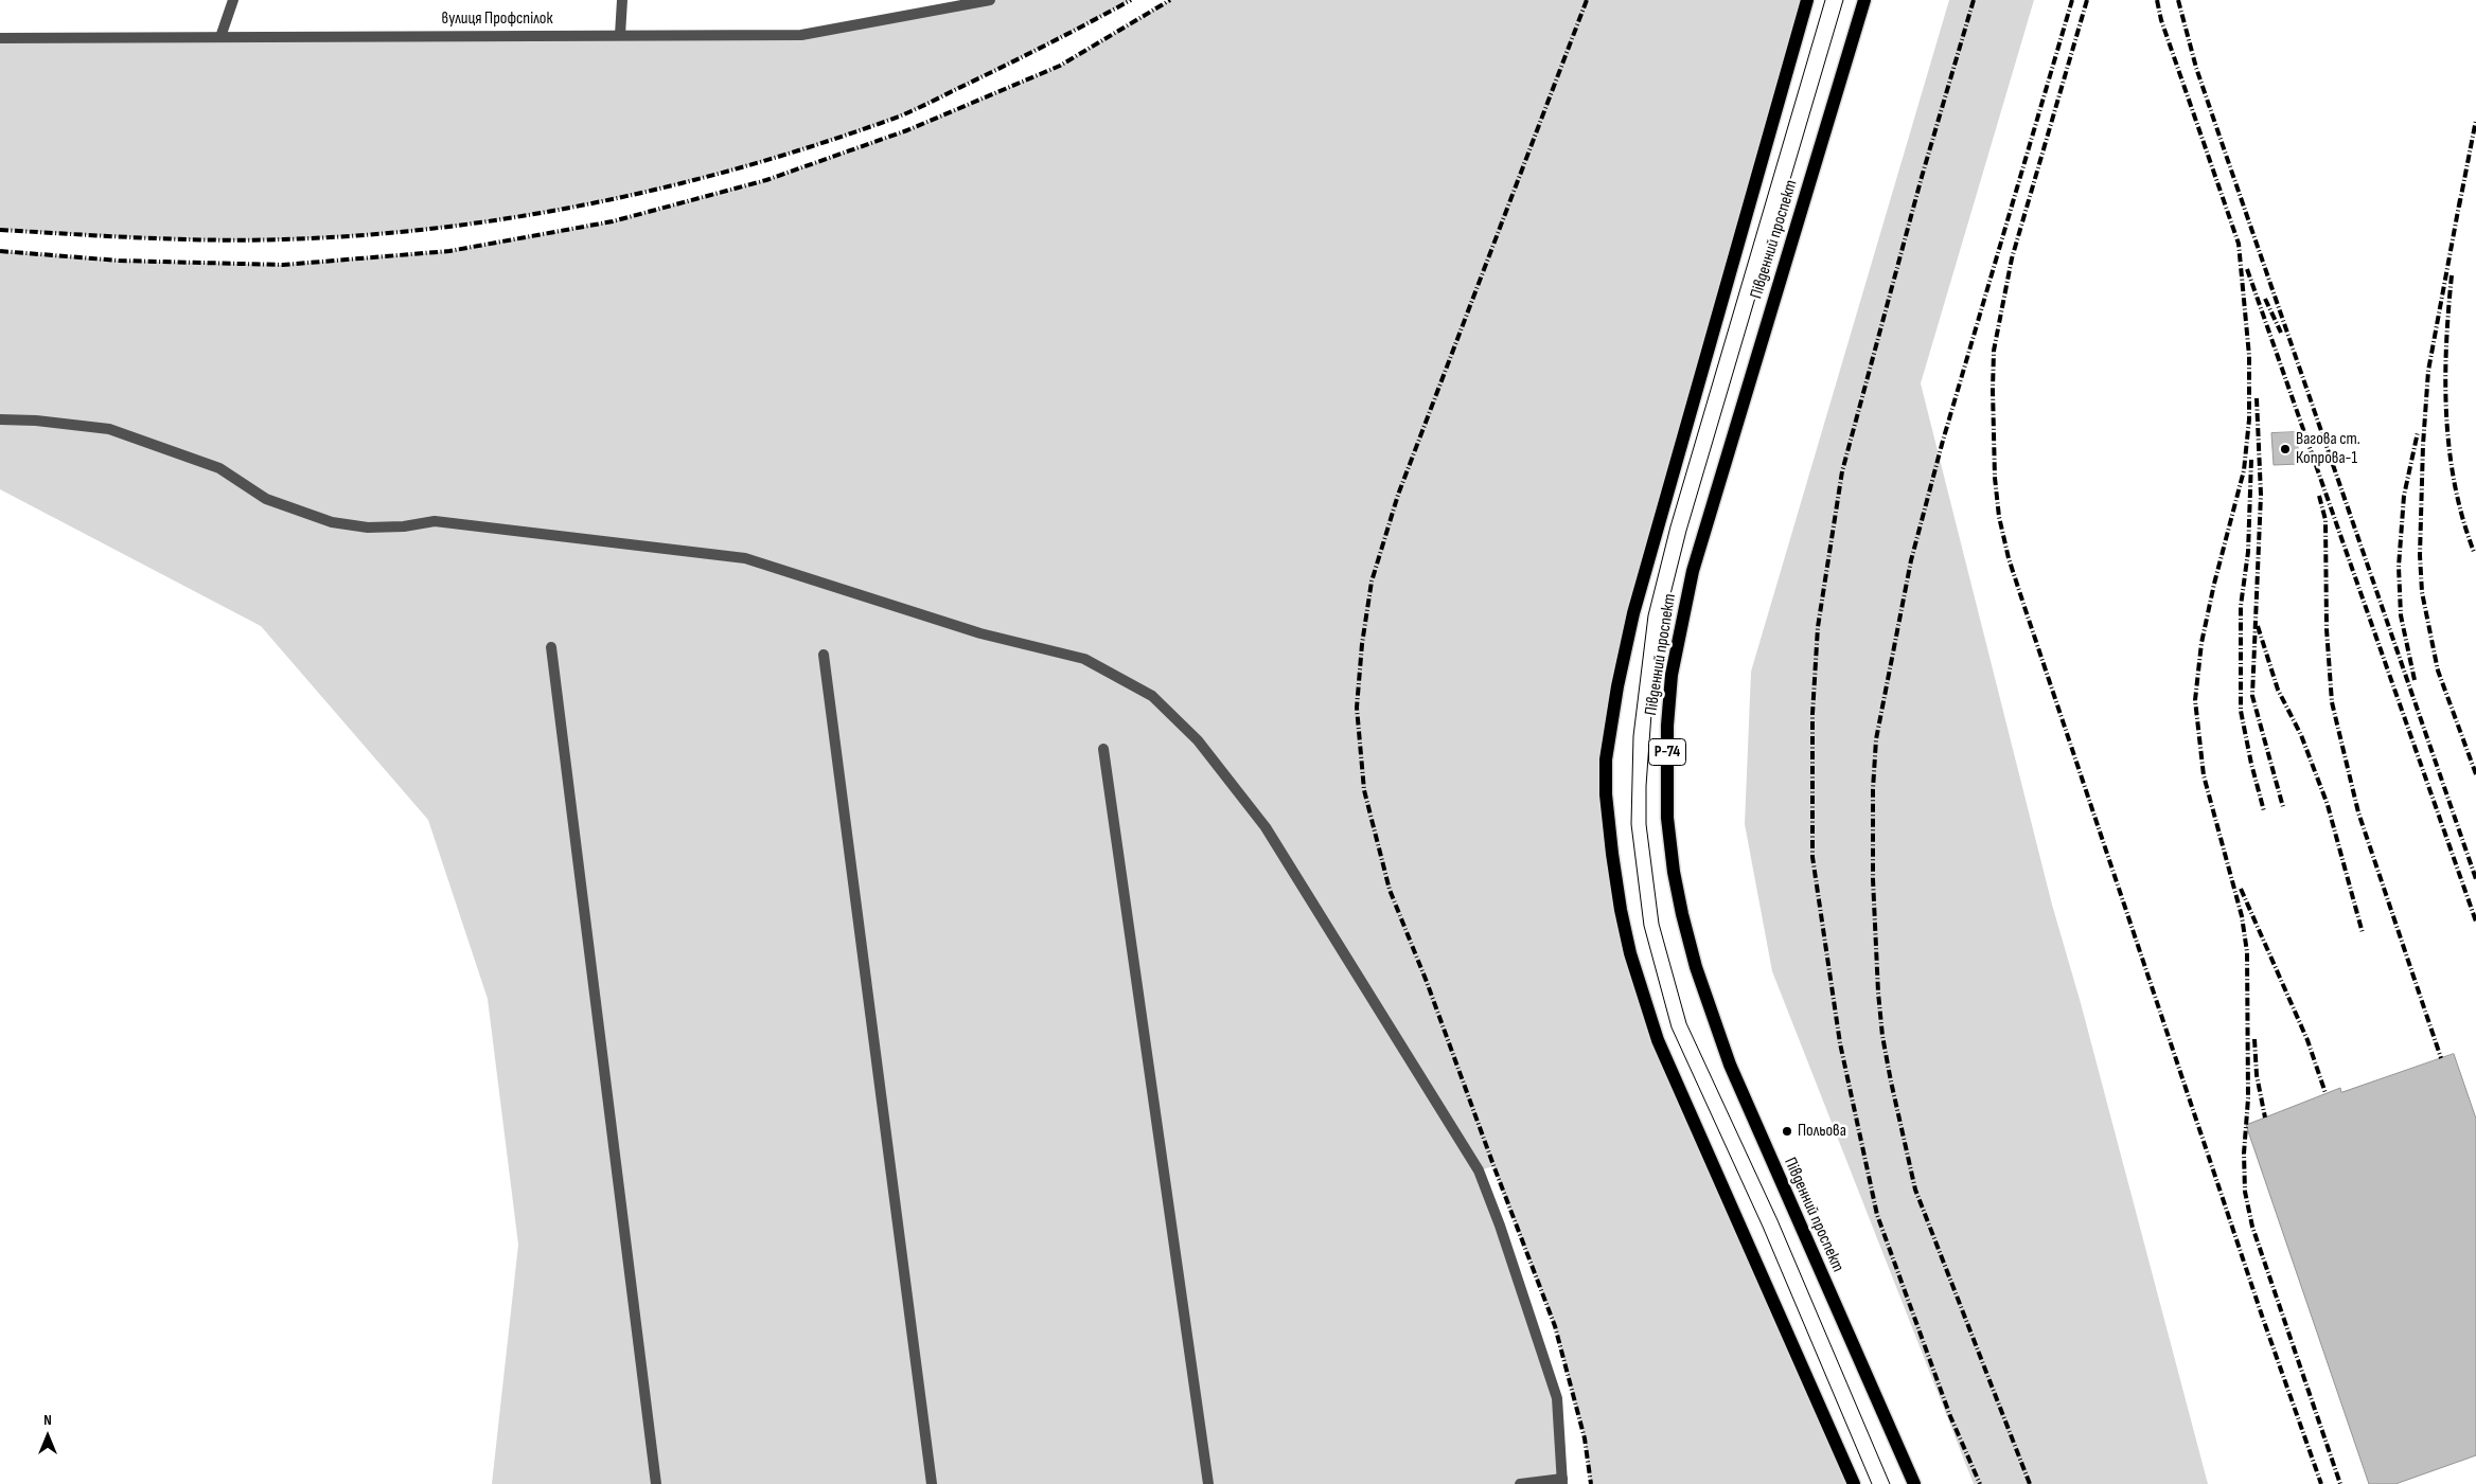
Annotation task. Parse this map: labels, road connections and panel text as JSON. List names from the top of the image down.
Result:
{
  "streets": {
    "main road": ["Південний проспект", "Р-74"],
    "street": ["вулиця Профспілок"]
  },
  "places": ["Вагова ст. Копрова-1", "Польова"],
  "north": "top"
}
